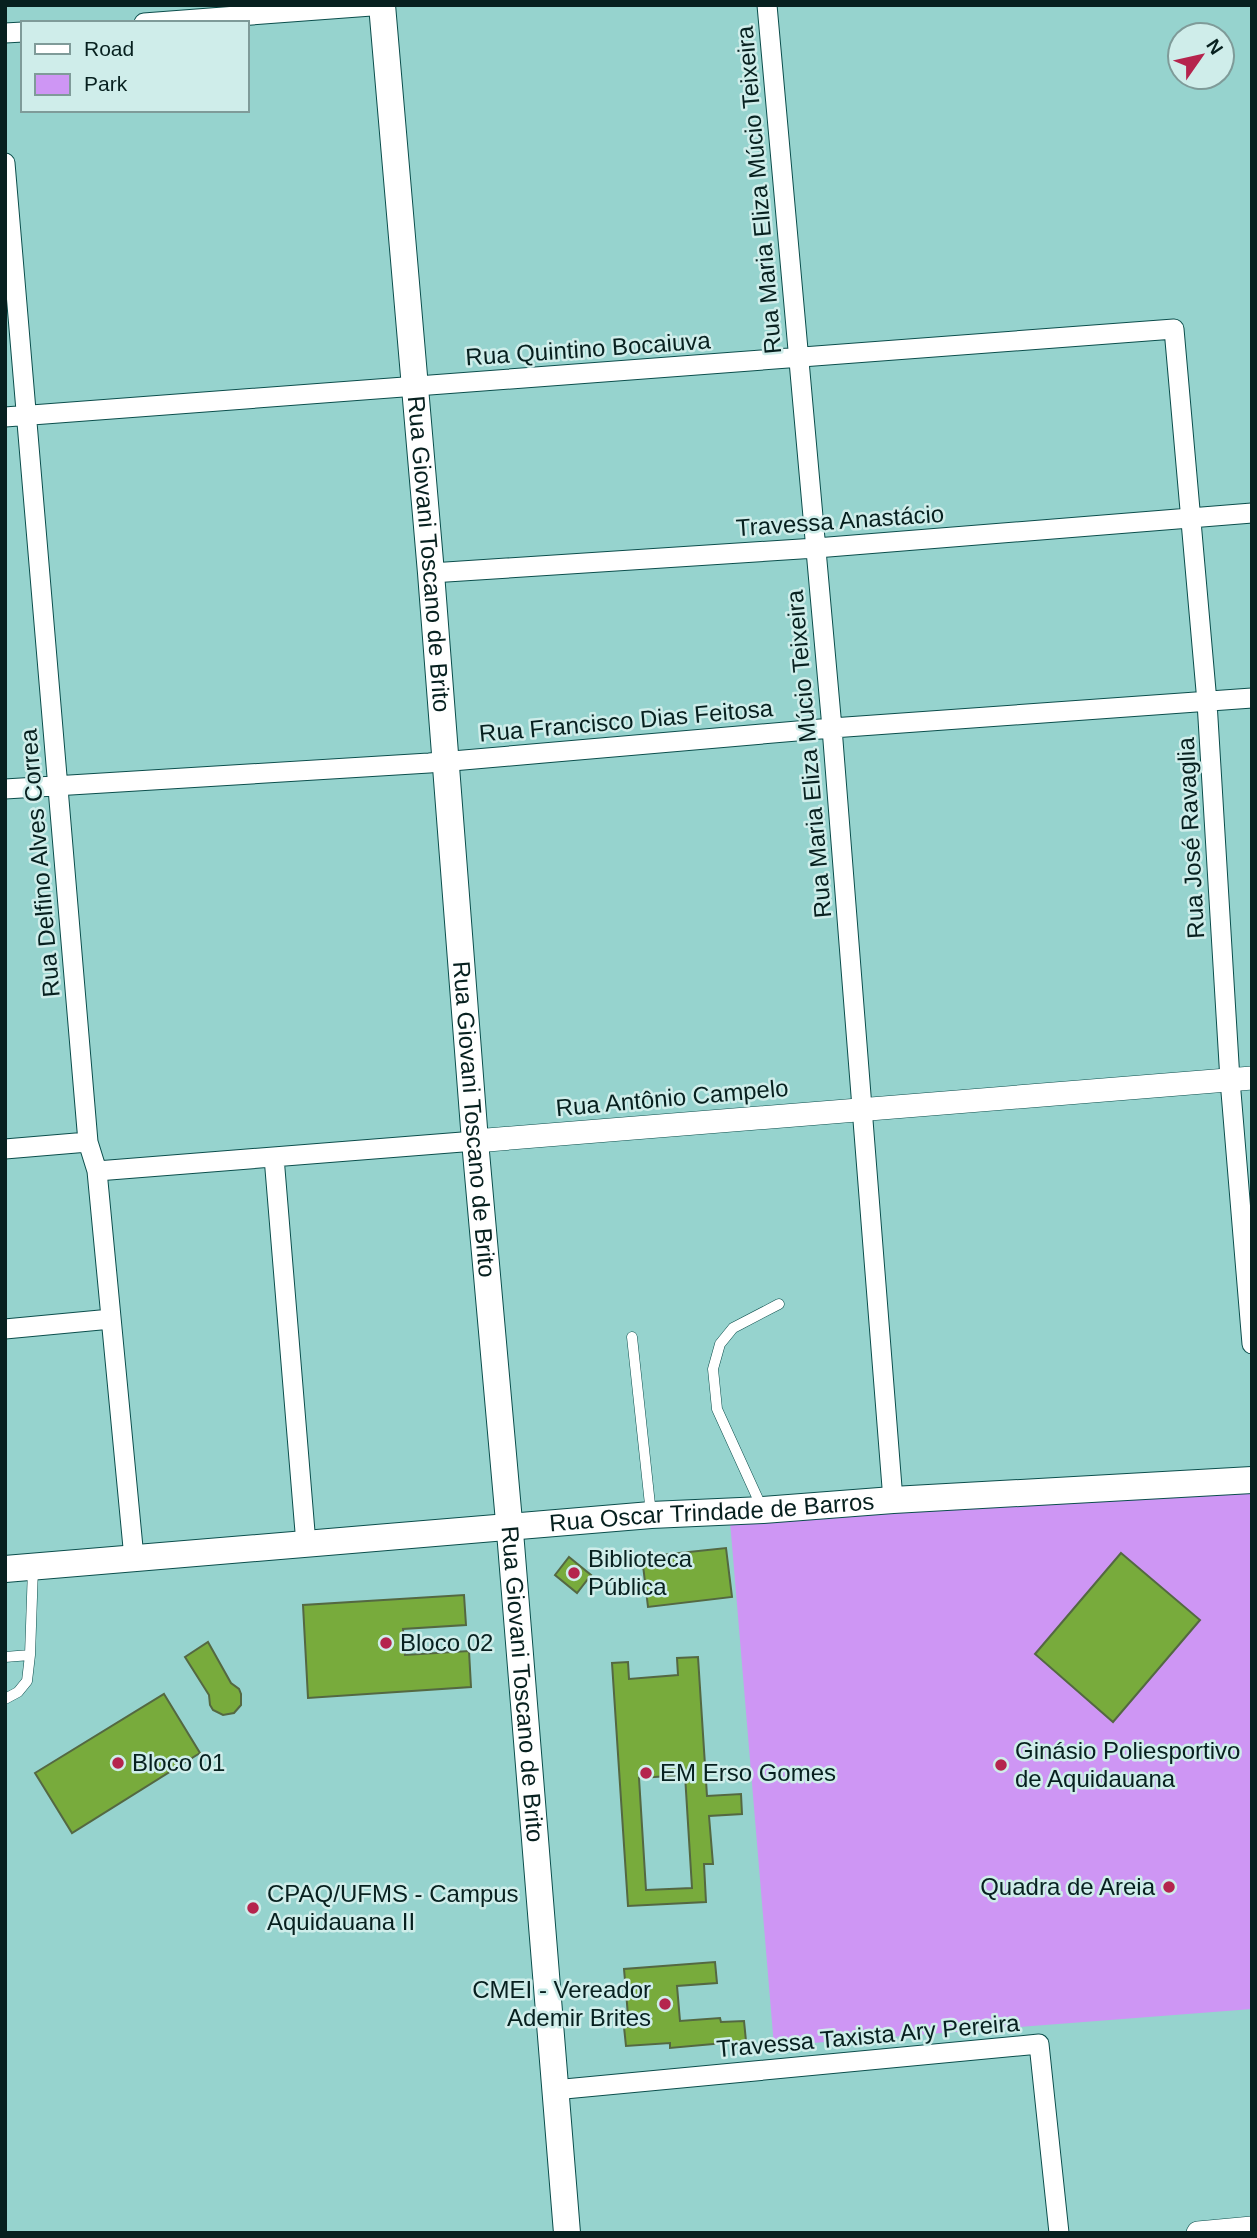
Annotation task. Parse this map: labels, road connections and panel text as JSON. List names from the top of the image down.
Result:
{
  "streets": {
    "main road": ["Rua Giovani Toscano de Brito", "Rua Oscar Trindade de Barros"],
    "street": [
      "Rua Maria Eliza Múcio Teixeira",
      "Rua Quintino Bocaiuva",
      "Travessa Anastácio",
      "Rua Francisco Dias Feitosa",
      "Rua José Ravaglia",
      "Rua Delfino Alves Correa",
      "Rua Antônio Campelo",
      "Travessa Taxista Ary Pereira"
    ]
  },
  "crossings": [
    ["Rua Maria Eliza Múcio Teixeira", "Rua Quintino Bocaiuva"],
    ["Rua Maria Eliza Múcio Teixeira", "Travessa Anastácio"],
    ["Rua Maria Eliza Múcio Teixeira", "Rua Francisco Dias Feitosa"],
    ["Rua Maria Eliza Múcio Teixeira", "Rua Antônio Campelo"],
    ["Rua Maria Eliza Múcio Teixeira", "Rua Oscar Trindade de Barros"],
    ["Rua Quintino Bocaiuva", "Rua Giovani Toscano de Brito"],
    ["Rua Quintino Bocaiuva", "Rua José Ravaglia"],
    ["Rua Quintino Bocaiuva", "Rua Delfino Alves Correa"],
    ["Travessa Anastácio", "Rua Giovani Toscano de Brito"],
    ["Travessa Anastácio", "Rua José Ravaglia"],
    ["Rua Giovani Toscano de Brito", "Rua Francisco Dias Feitosa"],
    ["Rua Giovani Toscano de Brito", "Rua Antônio Campelo"],
    ["Rua Giovani Toscano de Brito", "Rua Oscar Trindade de Barros"],
    ["Rua Giovani Toscano de Brito", "Travessa Taxista Ary Pereira"],
    ["Rua Francisco Dias Feitosa", "Rua José Ravaglia"],
    ["Rua Francisco Dias Feitosa", "Rua Delfino Alves Correa"],
    ["Rua José Ravaglia", "Rua Antônio Campelo"],
    ["Rua Delfino Alves Correa", "Rua Antônio Campelo"],
    ["Rua Delfino Alves Correa", "Rua Oscar Trindade de Barros"]
  ],
  "places": [
    "Biblioteca Pública",
    "Bloco 02",
    "Bloco 01",
    "Ginásio Poliesportivo de Aquidauana",
    "EM Erso Gomes",
    "Quadra de Areia",
    "CPAQ/UFMS - Campus Aquidauana II",
    "CMEI - Vereador Ademir Brites"
  ],
  "legend": ["Road", "Park"],
  "north": "top right"
}
